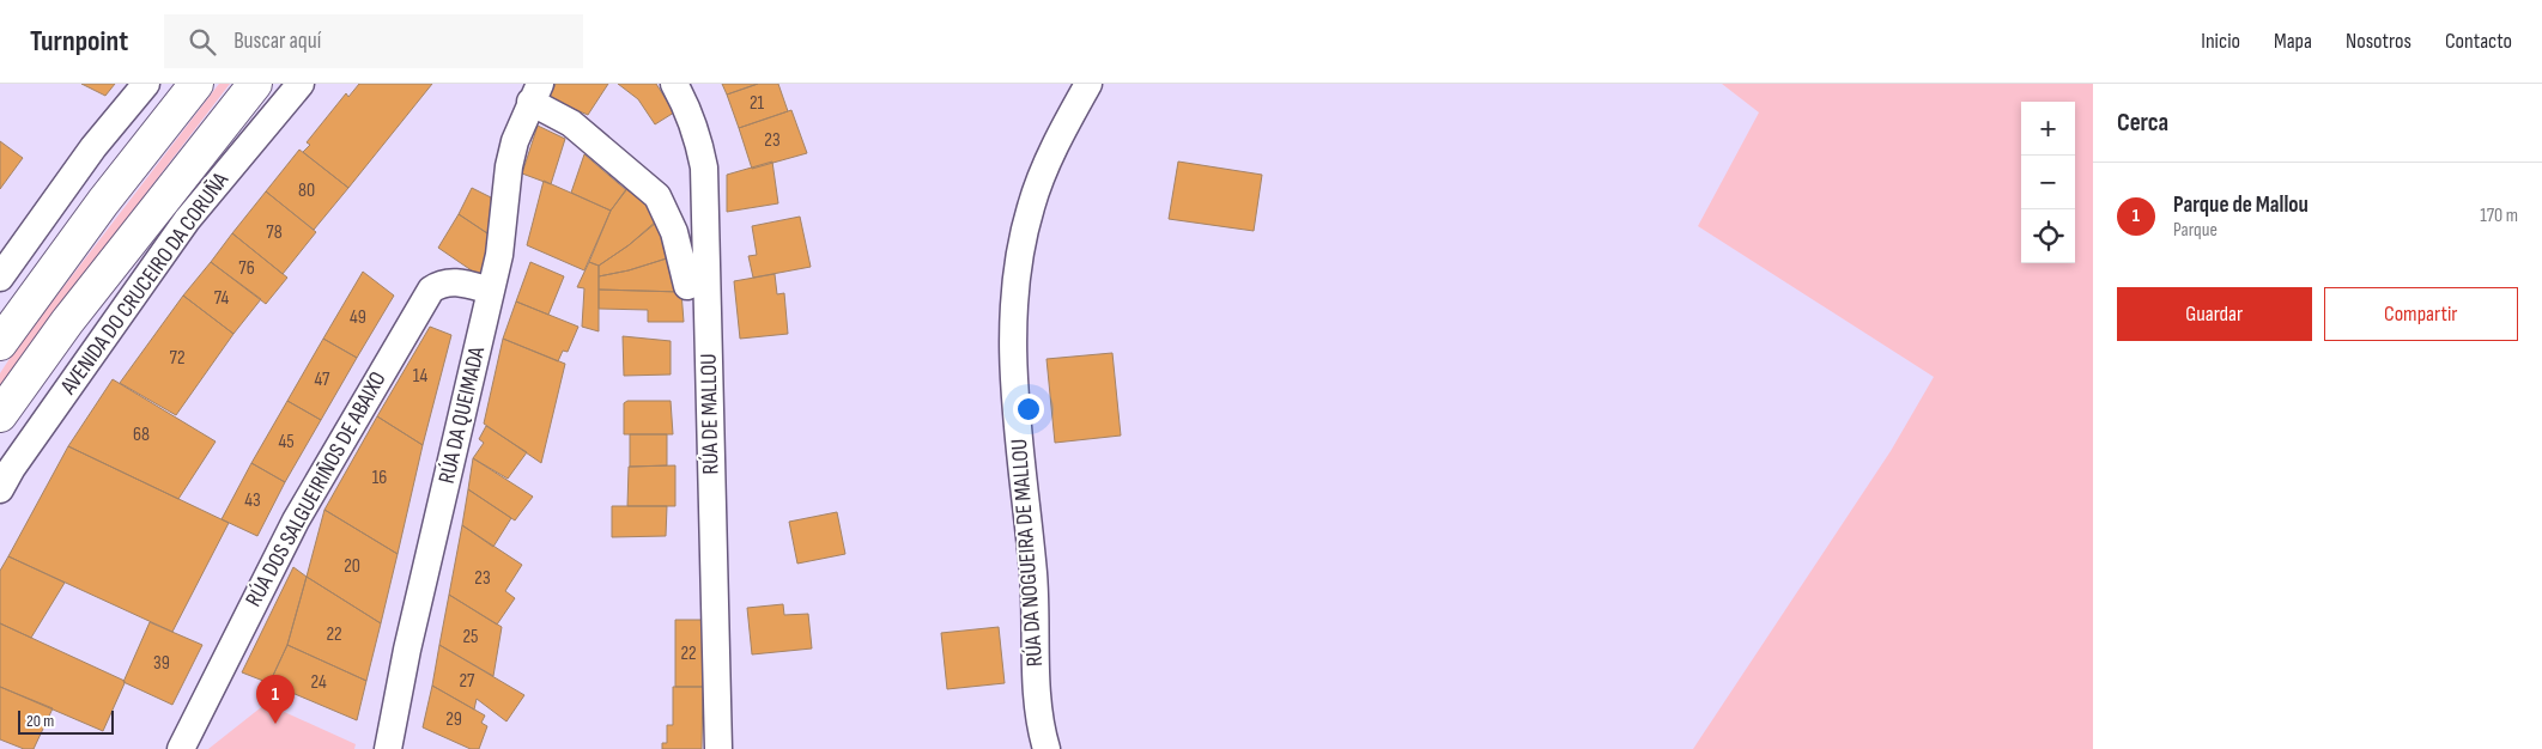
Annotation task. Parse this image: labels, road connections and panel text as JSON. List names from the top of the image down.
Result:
{
  "streets": {
    "main road": ["AVENIDA DO CRUCEIRO DA CORUÑA"],
    "street": [
      "RÚA DE MALLOU",
      "RÚA DA QUEIMADA",
      "RÚA DOS SALGUEIRIÑOS DE ABAIXO",
      "RÚA DA NOGUEIRA DE MALLOU"
    ]
  },
  "crossings": [
    ["RÚA DA QUEIMADA", "RÚA DOS SALGUEIRIÑOS DE ABAIXO"]
  ],
  "house_numbers": [
    "21",
    "23",
    "80",
    "78",
    "76",
    "74",
    "49",
    "72",
    "14",
    "47",
    "68",
    "45",
    "16",
    "43",
    "20",
    "23",
    "22",
    "25",
    "22",
    "39",
    "27",
    "24",
    "29"
  ],
  "scale_bar": "20 m",
  "page": {
    "header": "Turnpoint",
    "search": "Buscar aquí",
    "nav": [
      "Inicio",
      "Mapa",
      "Nosotros",
      "Contacto"
    ],
    "heading": "Cerca",
    "map_buttons": ["+", "−"],
    "list": [
      {
        "mark": "1",
        "name": "Parque de Mallou",
        "note": "Parque",
        "value": "170 m"
      }
    ],
    "buttons": ["Guardar", "Compartir"],
    "pins": "1",
    "scale": "20 m"
  }
}
